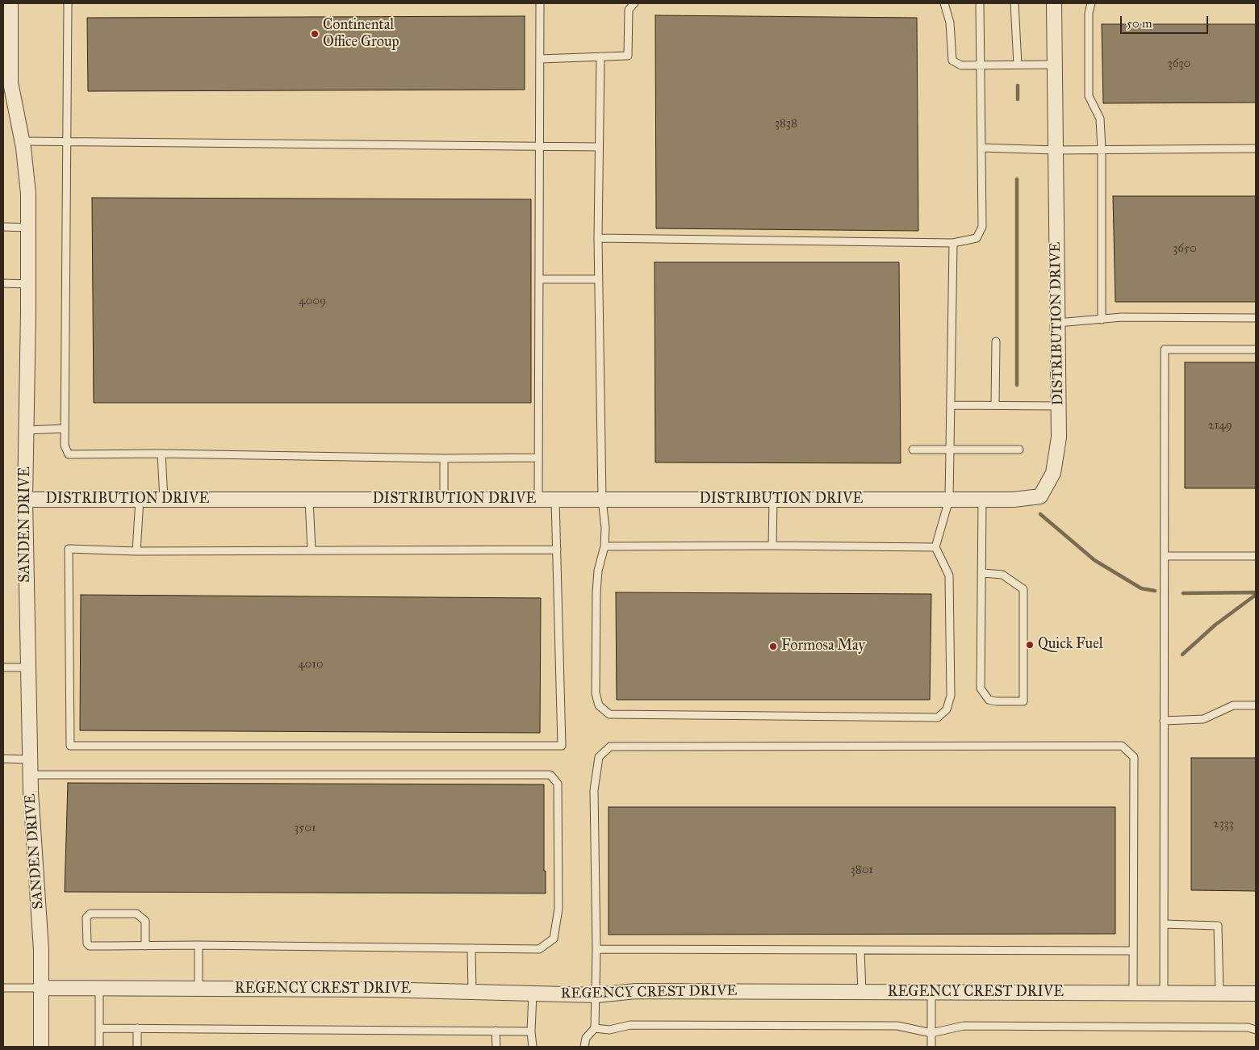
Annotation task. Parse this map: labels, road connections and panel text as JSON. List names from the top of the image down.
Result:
{
  "streets": {
    "street": ["DISTRIBUTION DRIVE", "SANDEN DRIVE", "REGENCY CREST DRIVE"]
  },
  "crossings": [
    ["DISTRIBUTION DRIVE", "SANDEN DRIVE"],
    ["SANDEN DRIVE", "REGENCY CREST DRIVE"]
  ],
  "places": ["Continental Office Group", "Quick Fuel", "Formosa May"],
  "house_numbers": [
    "3630",
    "3838",
    "3650",
    "4009",
    "2149",
    "4010",
    "2333",
    "3501",
    "3801"
  ],
  "scale_bar": "50 m"
}
